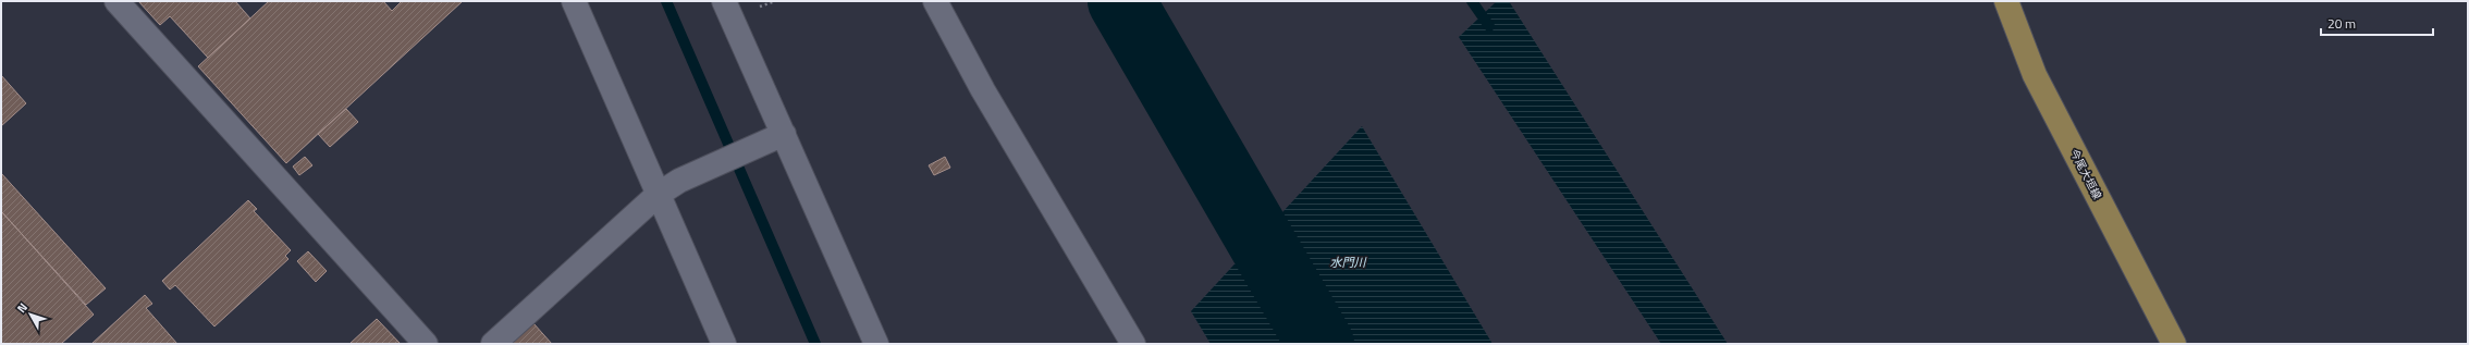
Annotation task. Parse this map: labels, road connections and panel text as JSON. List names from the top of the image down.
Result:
{
  "streets": {
    "main road": ["今尾大垣線"]
  },
  "water": ["水門川"],
  "scale_bar": "20 m",
  "north": "top left"
}
